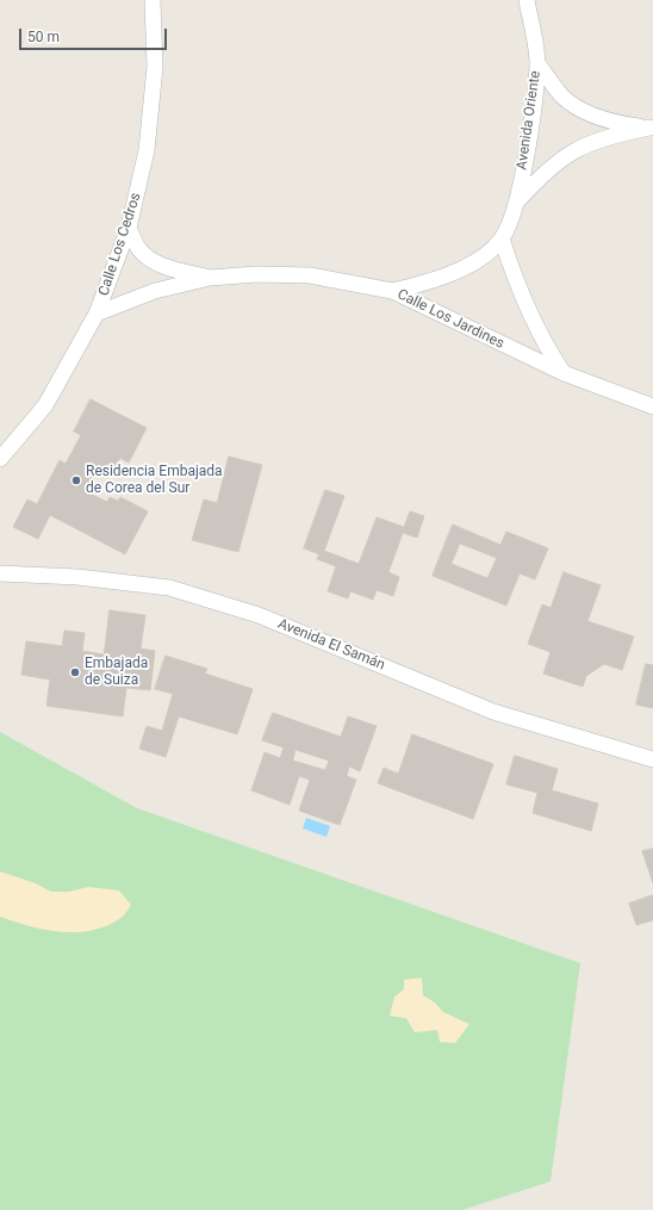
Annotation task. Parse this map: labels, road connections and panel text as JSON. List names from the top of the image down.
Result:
{
  "streets": {
    "street": [
      "Avenida Oriente",
      "Calle Los Cedros",
      "Calle Los Jardines",
      "Avenida El Samán"
    ]
  },
  "crossings": [
    ["Avenida Oriente", "Calle Los Jardines"],
    ["Calle Los Cedros", "Calle Los Jardines"]
  ],
  "places": ["Residencia Embajada de Corea del Sur", "Embajada de Suiza"],
  "scale_bar": "50 m"
}
